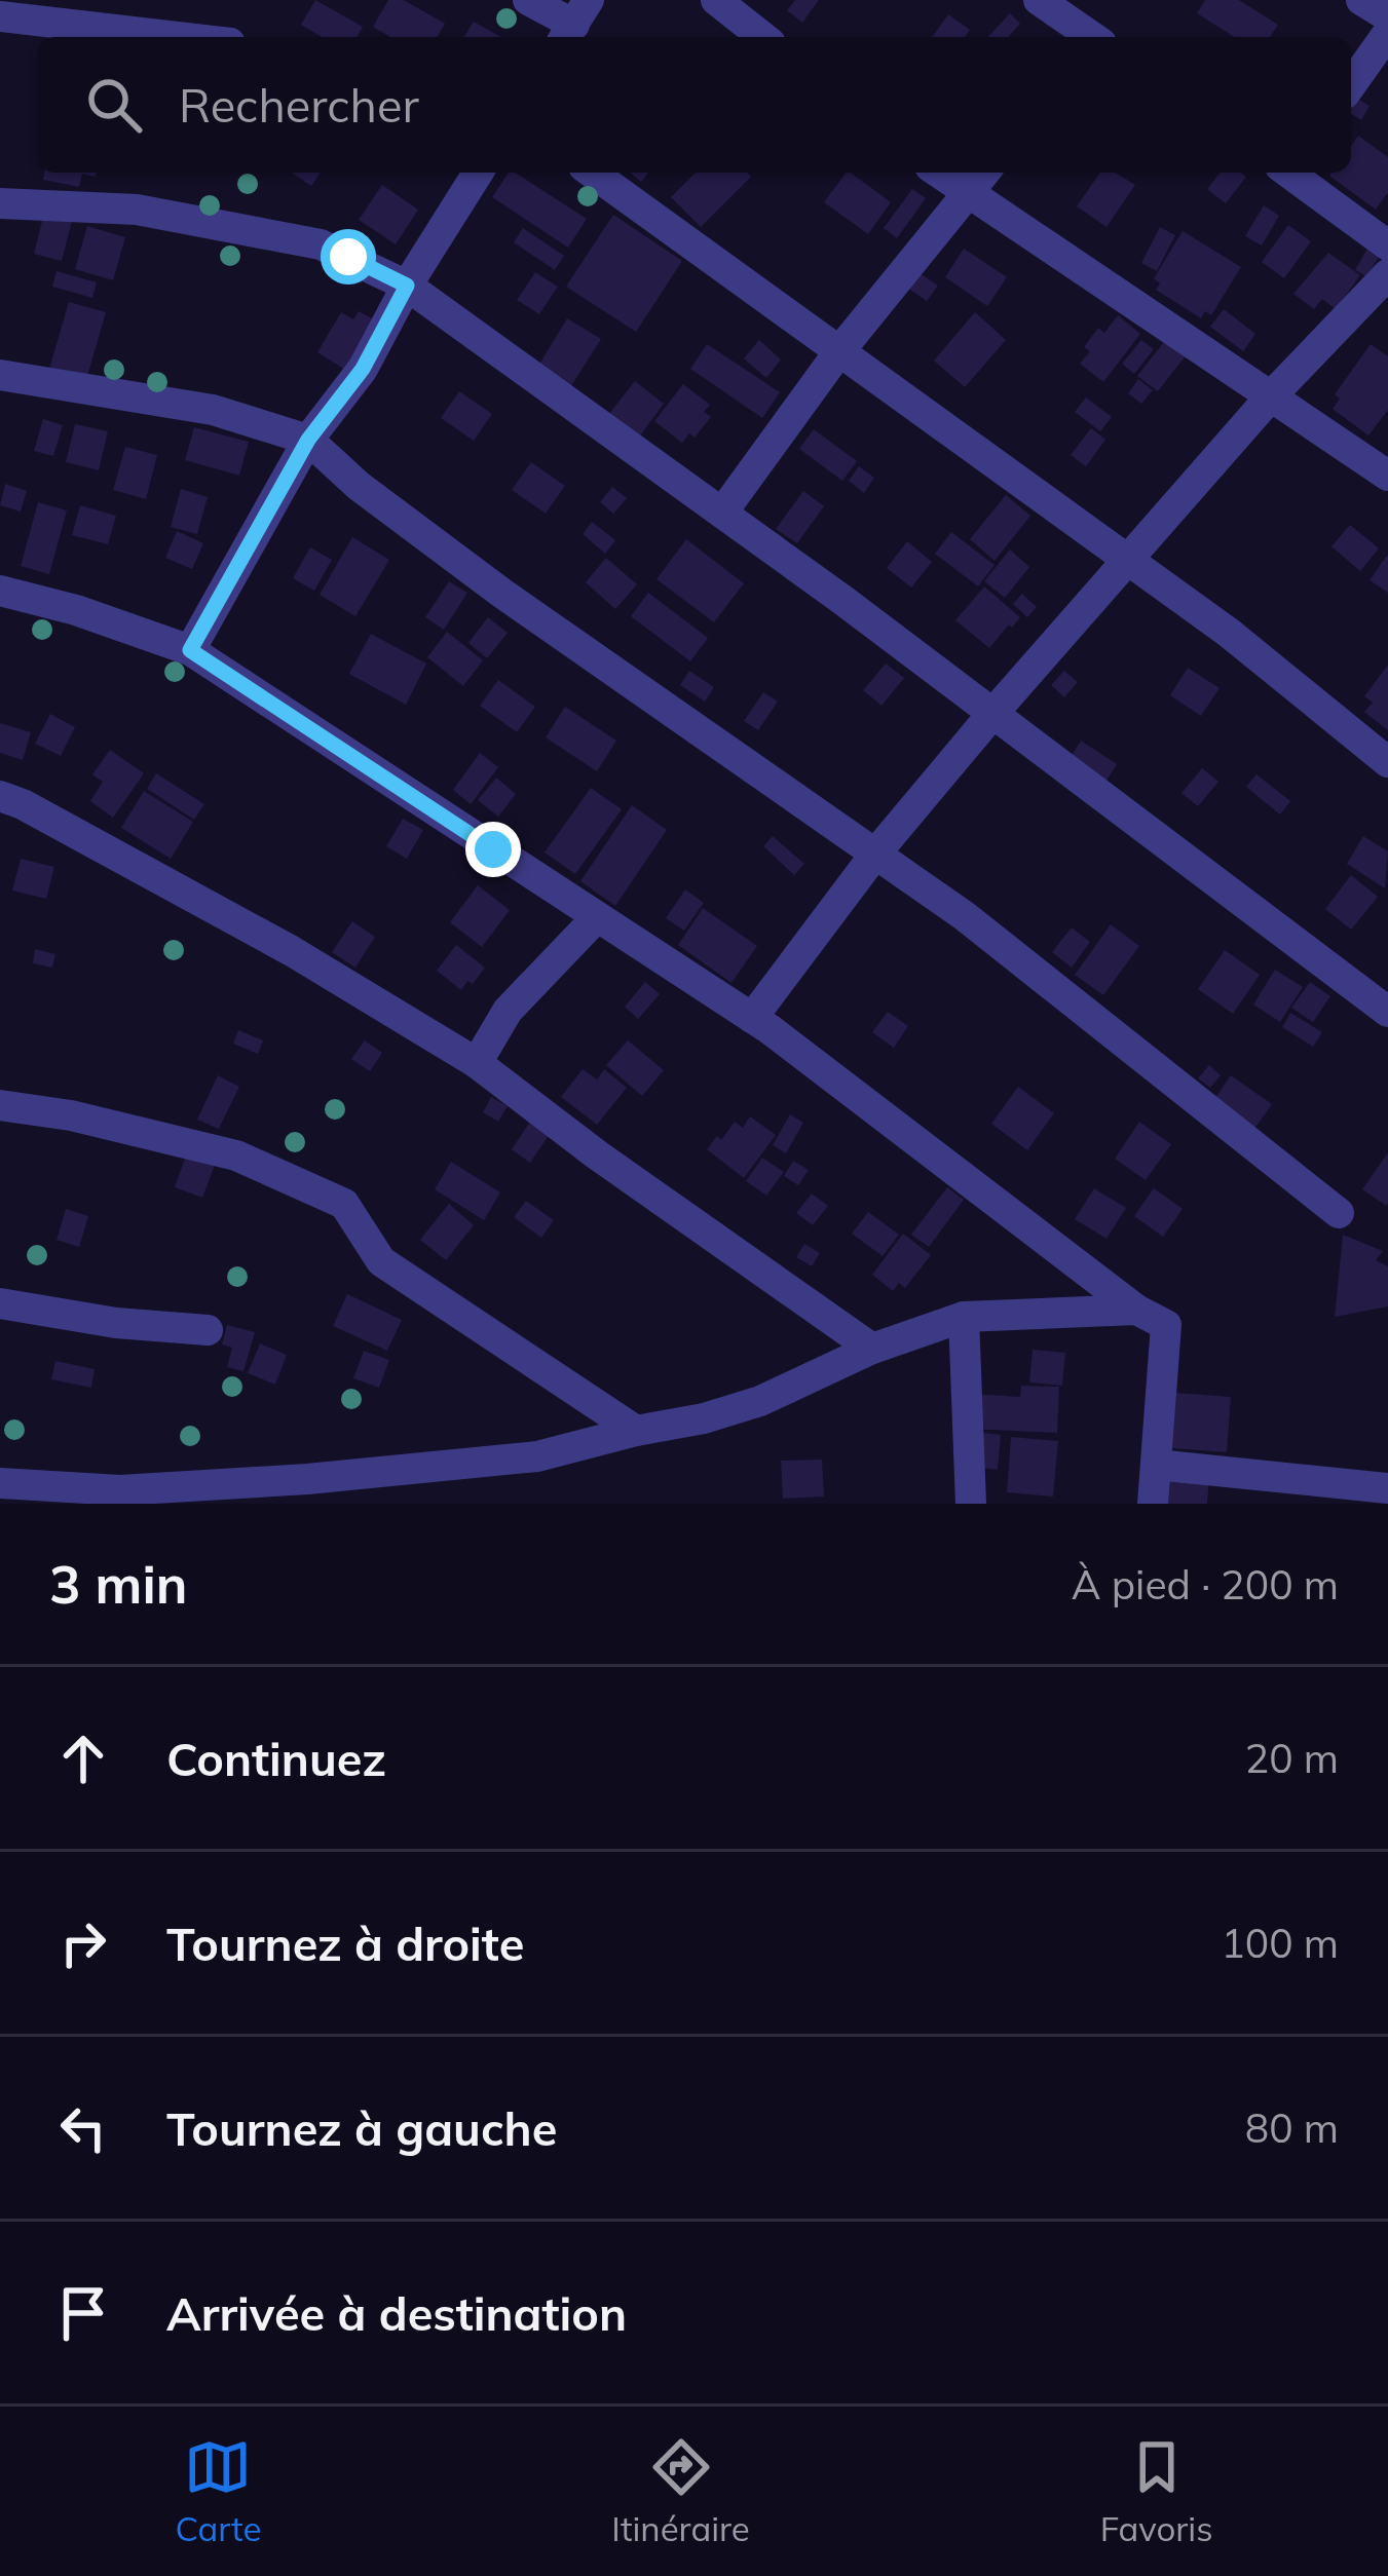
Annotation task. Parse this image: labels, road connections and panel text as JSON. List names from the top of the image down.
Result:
{
  "page": {
    "search": "Rechercher",
    "heading": ["3 min", "À pied · 200 m"],
    "list": [
      ["Continuez", "20 m"],
      ["Tournez à droite", "100 m"],
      ["Tournez à gauche", "80 m"],
      "Arrivée à destination"
    ],
    "nav": ["Carte", "Itinéraire", "Favoris"]
  }
}
